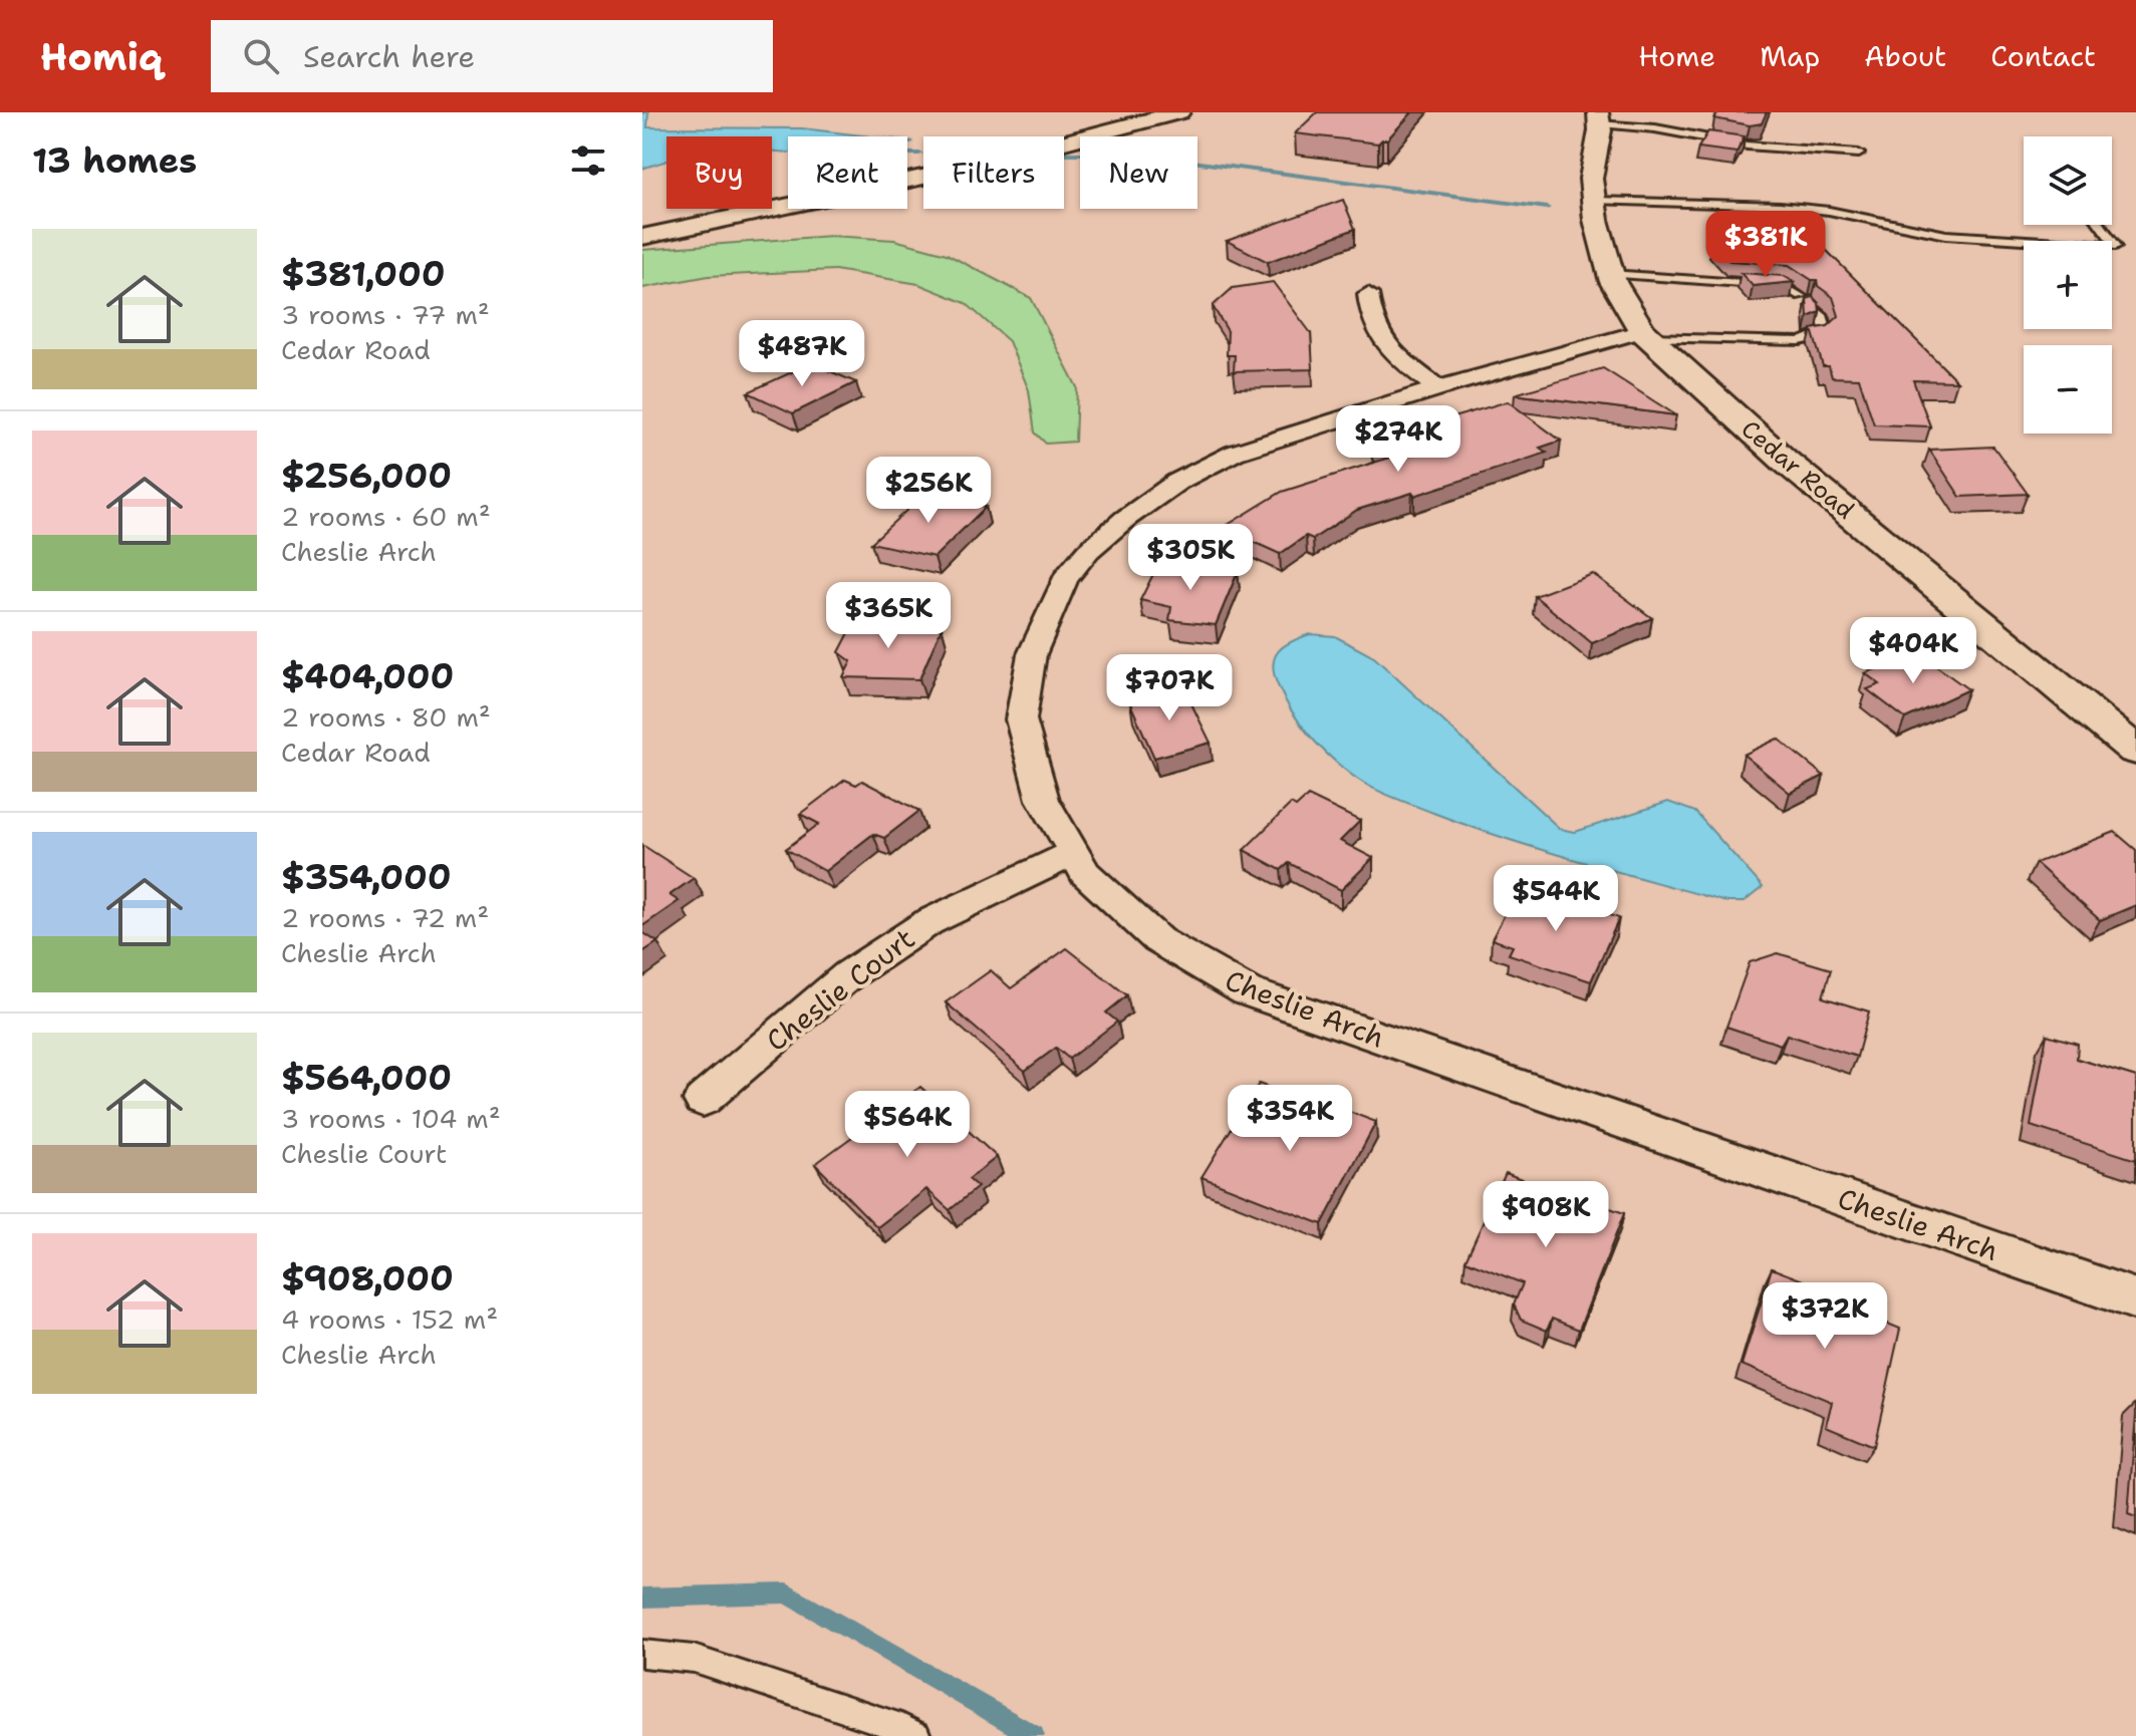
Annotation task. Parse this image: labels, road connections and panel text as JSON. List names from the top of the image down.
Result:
{
  "streets": {
    "main road": ["Cedar Road"],
    "street": ["Cheslie Court", "Cheslie Arch"]
  },
  "crossings": [
    ["Cedar Road", "Cheslie Arch"],
    ["Cheslie Court", "Cheslie Arch"]
  ],
  "page": {
    "header": "Homiq",
    "search": "Search here",
    "nav": [
      "Home",
      "Map",
      "About",
      "Contact"
    ],
    "heading": "13 homes",
    "map_buttons": ["+", "−"],
    "chip": [
      "Buy",
      "Rent",
      "Filters",
      "New"
    ],
    "list": [
      {
        "name": "$381,000",
        "note": "3 rooms · 77 m² · Cedar Road"
      },
      {
        "name": "$256,000",
        "note": "2 rooms · 60 m² · Cheslie Arch"
      },
      {
        "name": "$404,000",
        "note": "2 rooms · 80 m² · Cedar Road"
      },
      {
        "name": "$354,000",
        "note": "2 rooms · 72 m² · Cheslie Arch"
      },
      {
        "name": "$564,000",
        "note": "3 rooms · 104 m² · Cheslie Court"
      },
      {
        "name": "$908,000",
        "note": "4 rooms · 152 m² · Cheslie Arch"
      }
    ],
    "price": [
      "$381K",
      "$487K",
      "$274K",
      "$256K",
      "$305K",
      "$365K",
      "$404K",
      "$707K",
      "$544K",
      "$354K",
      "$564K",
      "$908K",
      "$372K"
    ]
  }
}
